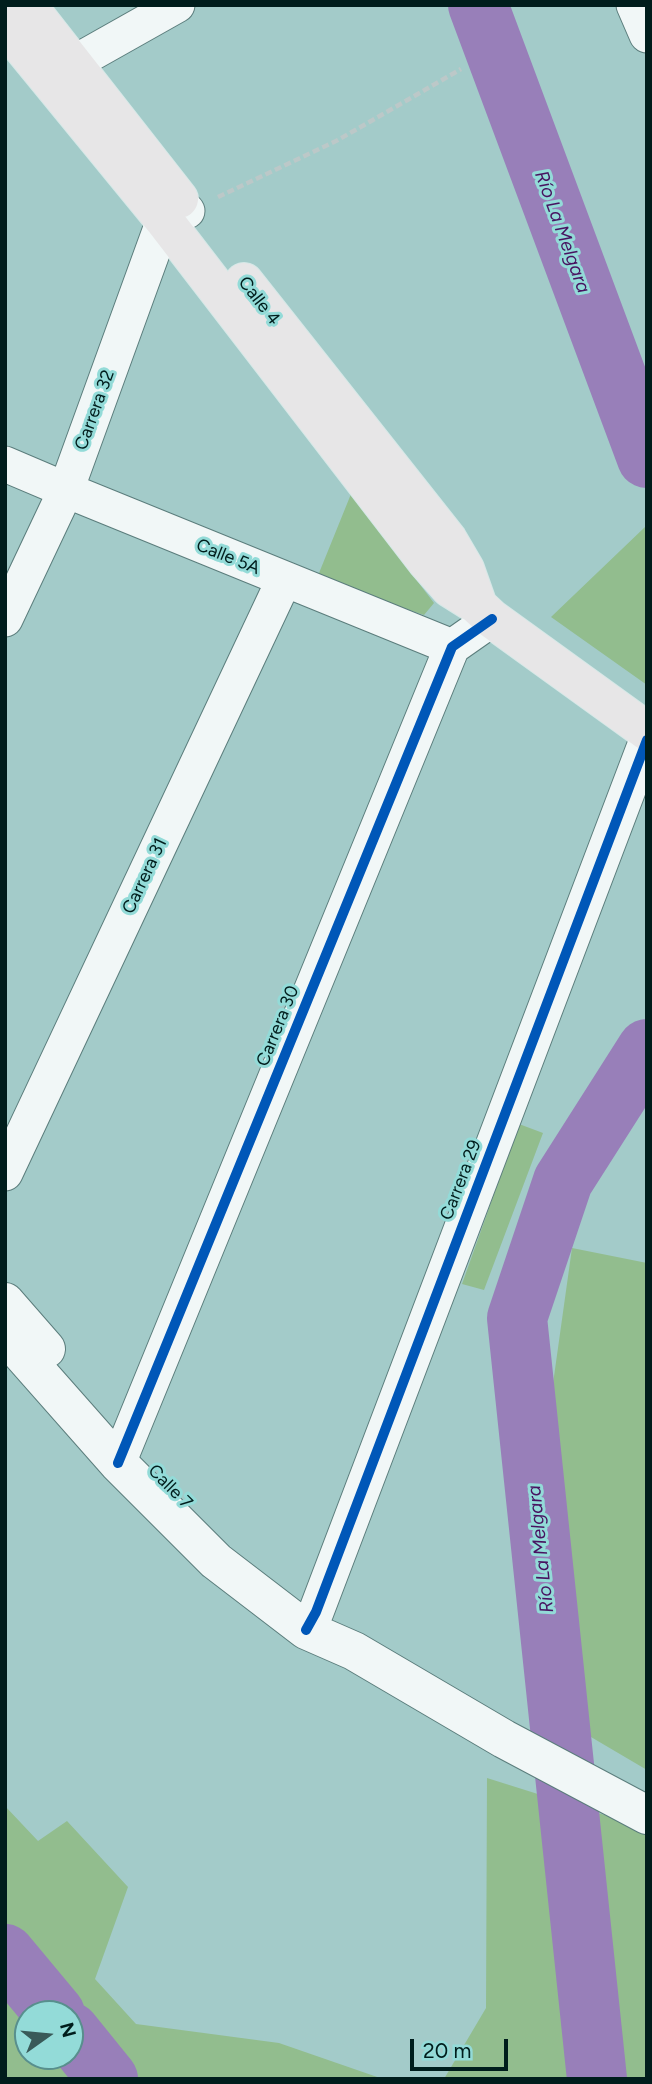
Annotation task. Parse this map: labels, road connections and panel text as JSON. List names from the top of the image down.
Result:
{
  "streets": {
    "main road": ["Calle 4"],
    "street": [
      "Carrera 32",
      "Calle 5A",
      "Carrera 31",
      "Carrera 30",
      "Carrera 29",
      "Calle 7"
    ]
  },
  "crossings": [
    ["Calle 4", "Carrera 32"],
    ["Carrera 32", "Calle 5A"],
    ["Calle 5A", "Carrera 31"],
    ["Calle 5A", "Carrera 30"],
    ["Carrera 30", "Calle 7"],
    ["Carrera 29", "Calle 7"]
  ],
  "water": ["Río La Melgara"],
  "scale_bar": "20 m",
  "north": "right"
}
